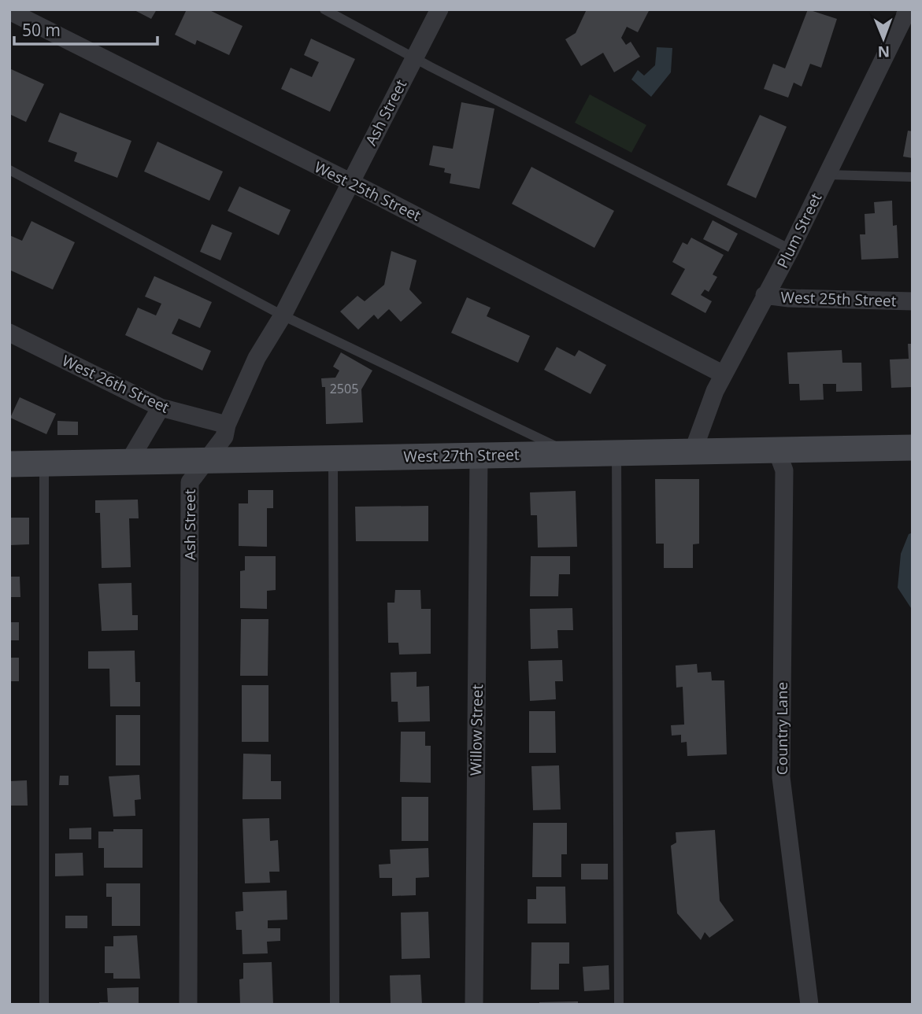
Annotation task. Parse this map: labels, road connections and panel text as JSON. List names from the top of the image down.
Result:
{
  "streets": {
    "main road": ["West 27th Street"],
    "street": [
      "Ash Street",
      "West 25th Street",
      "Plum Street",
      "West 26th Street",
      "Country Lane",
      "Willow Street"
    ]
  },
  "crossings": [
    ["Ash Street", "West 25th Street"],
    ["Ash Street", "West 26th Street"],
    ["Ash Street", "West 27th Street"],
    ["West 25th Street", "Plum Street"],
    ["Plum Street", "West 27th Street"],
    ["West 27th Street", "Country Lane"],
    ["West 27th Street", "Willow Street"]
  ],
  "house_numbers": ["2505"],
  "scale_bar": "50 m",
  "north": "bottom"
}
